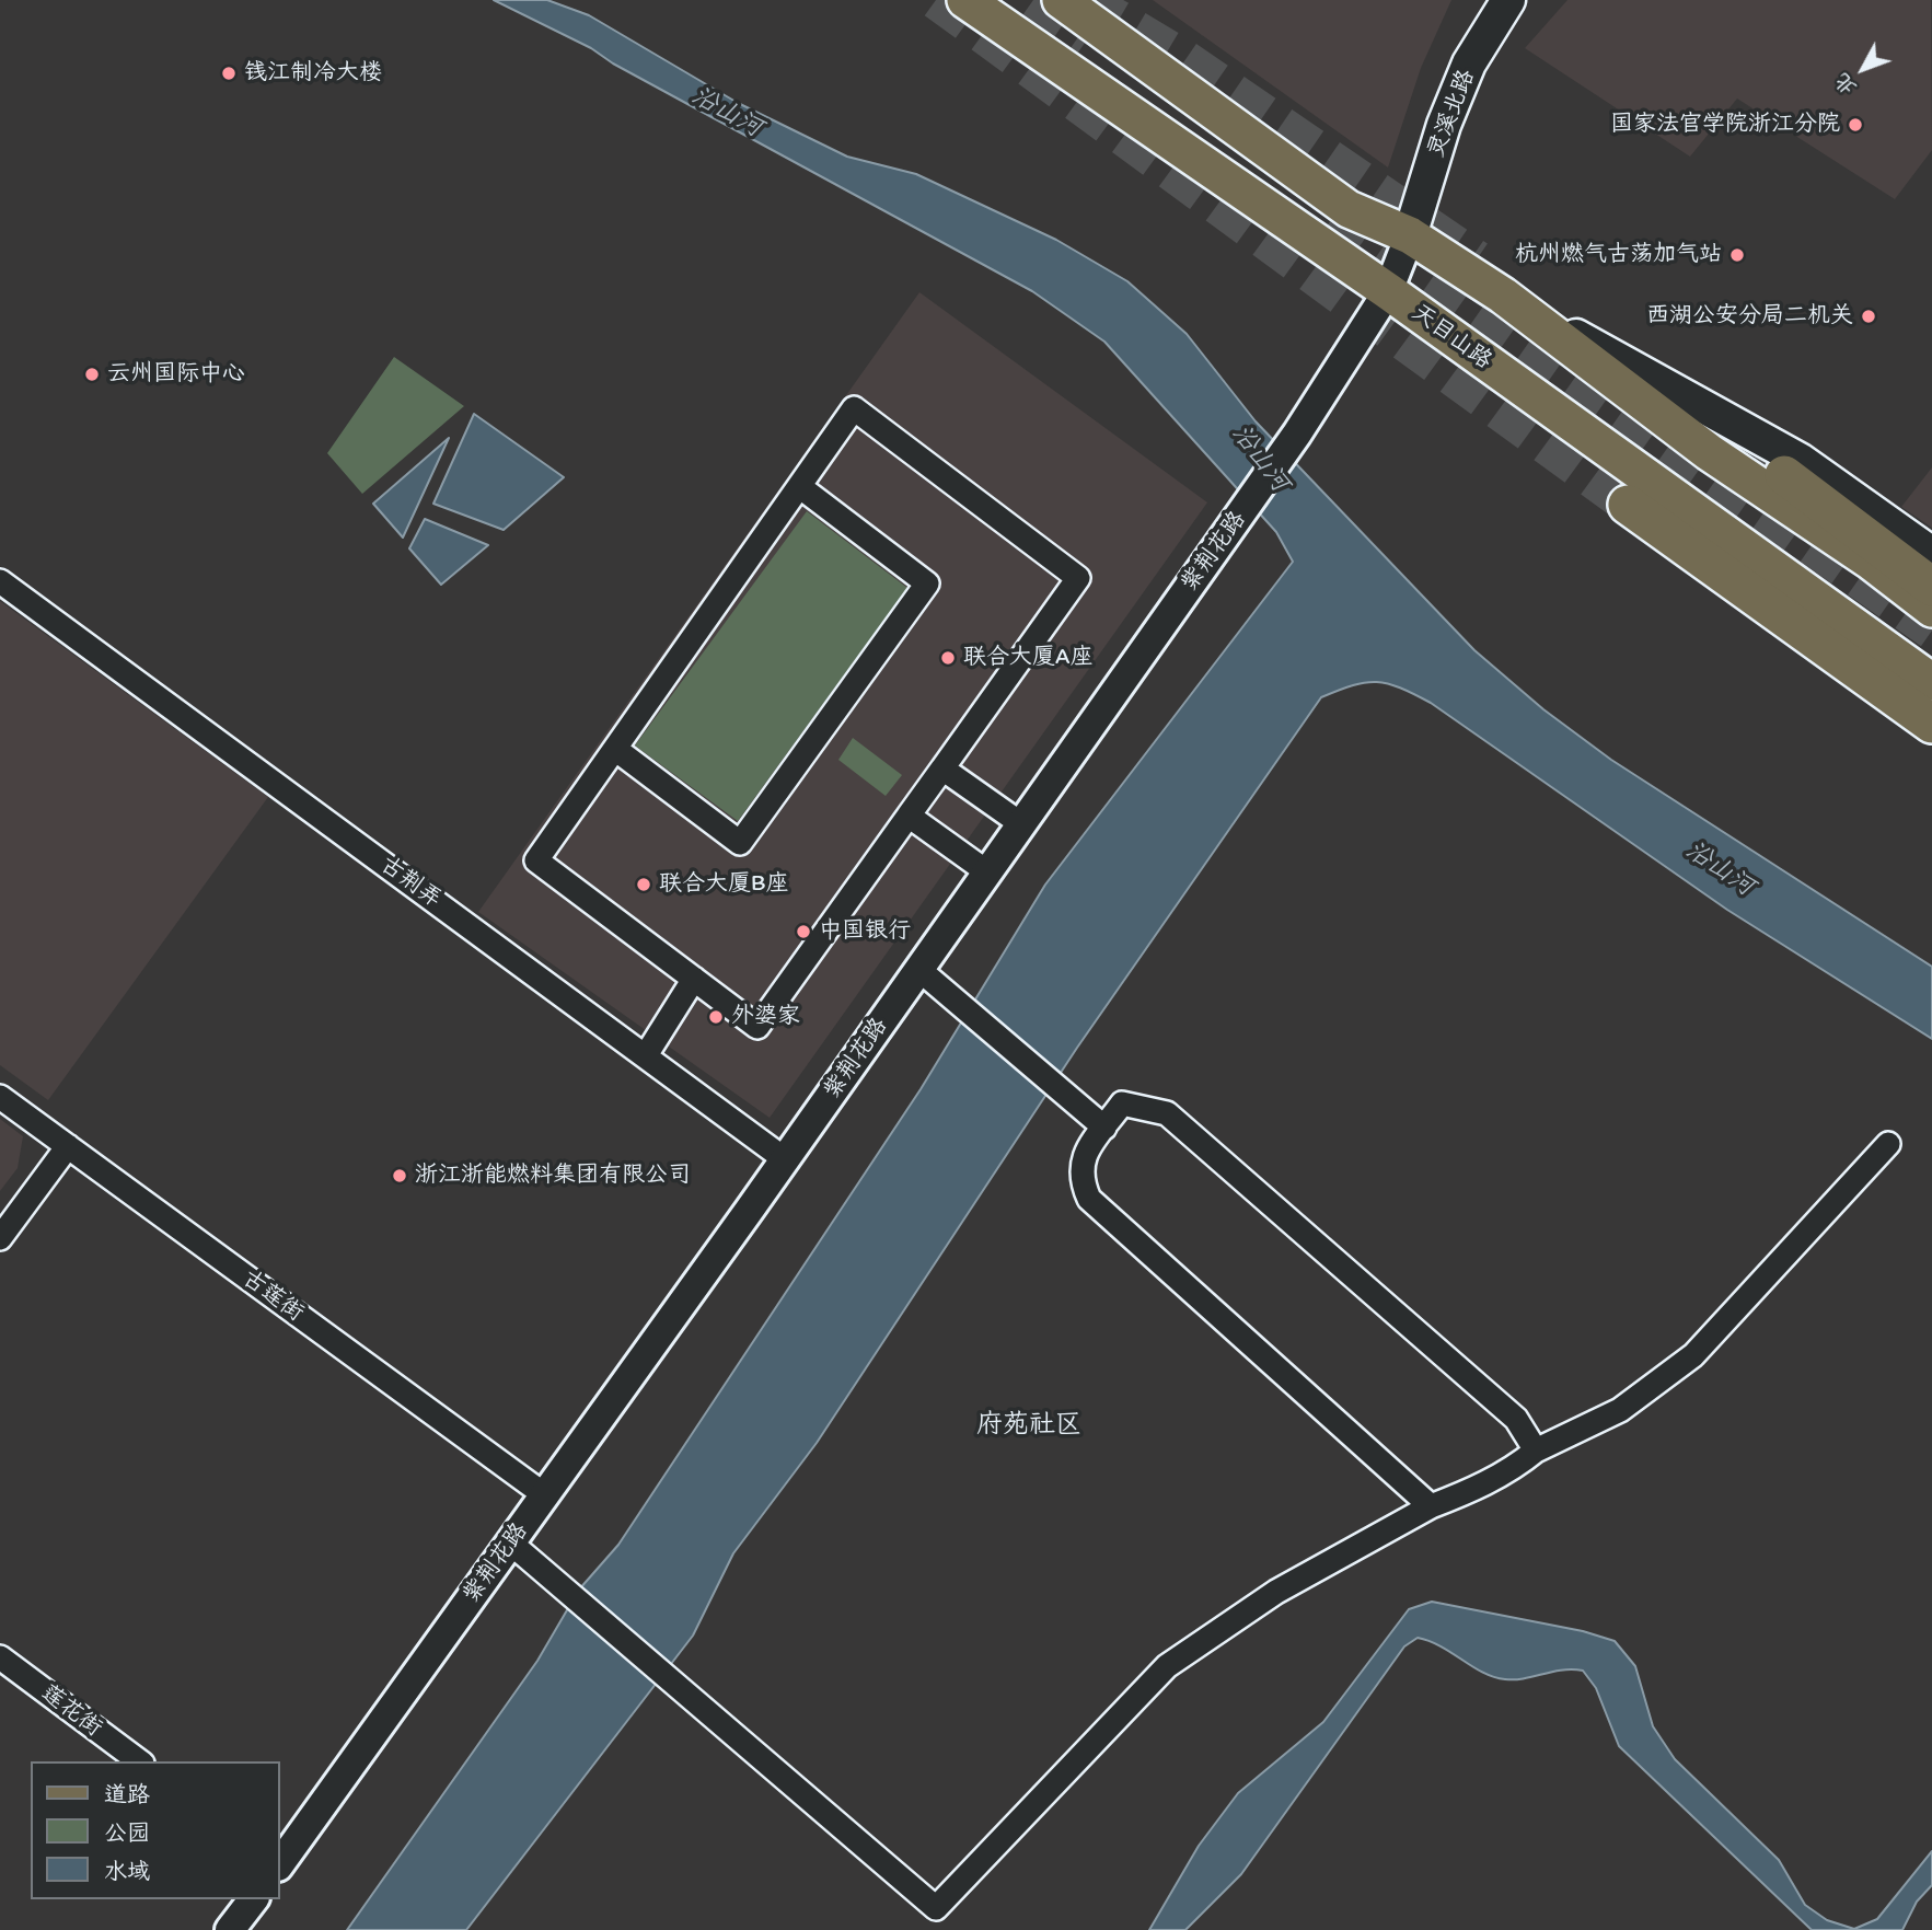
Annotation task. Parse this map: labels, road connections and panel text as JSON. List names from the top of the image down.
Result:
{
  "streets": {
    "main road": ["灵溪北路", "天目山路"],
    "street": [
      "紫荆花路",
      "古荆弄",
      "古莲街",
      "莲花街"
    ]
  },
  "crossings": [
    ["灵溪北路", "紫荆花路"],
    ["天目山路", "紫荆花路"],
    ["紫荆花路", "古荆弄"],
    ["紫荆花路", "古莲街"]
  ],
  "districts": ["府苑社区"],
  "water": ["沿山河"],
  "places": [
    "钱江制冷大楼",
    "国家法官学院浙江分院",
    "杭州燃气古荡加气站",
    "西湖公安分局二机关",
    "云州国际中心",
    "联合大厦A座",
    "联合大厦B座",
    "中国银行",
    "外婆家",
    "浙江浙能燃料集团有限公司"
  ],
  "legend": ["道路", "公园", "水域"],
  "north": "bottom left"
}
